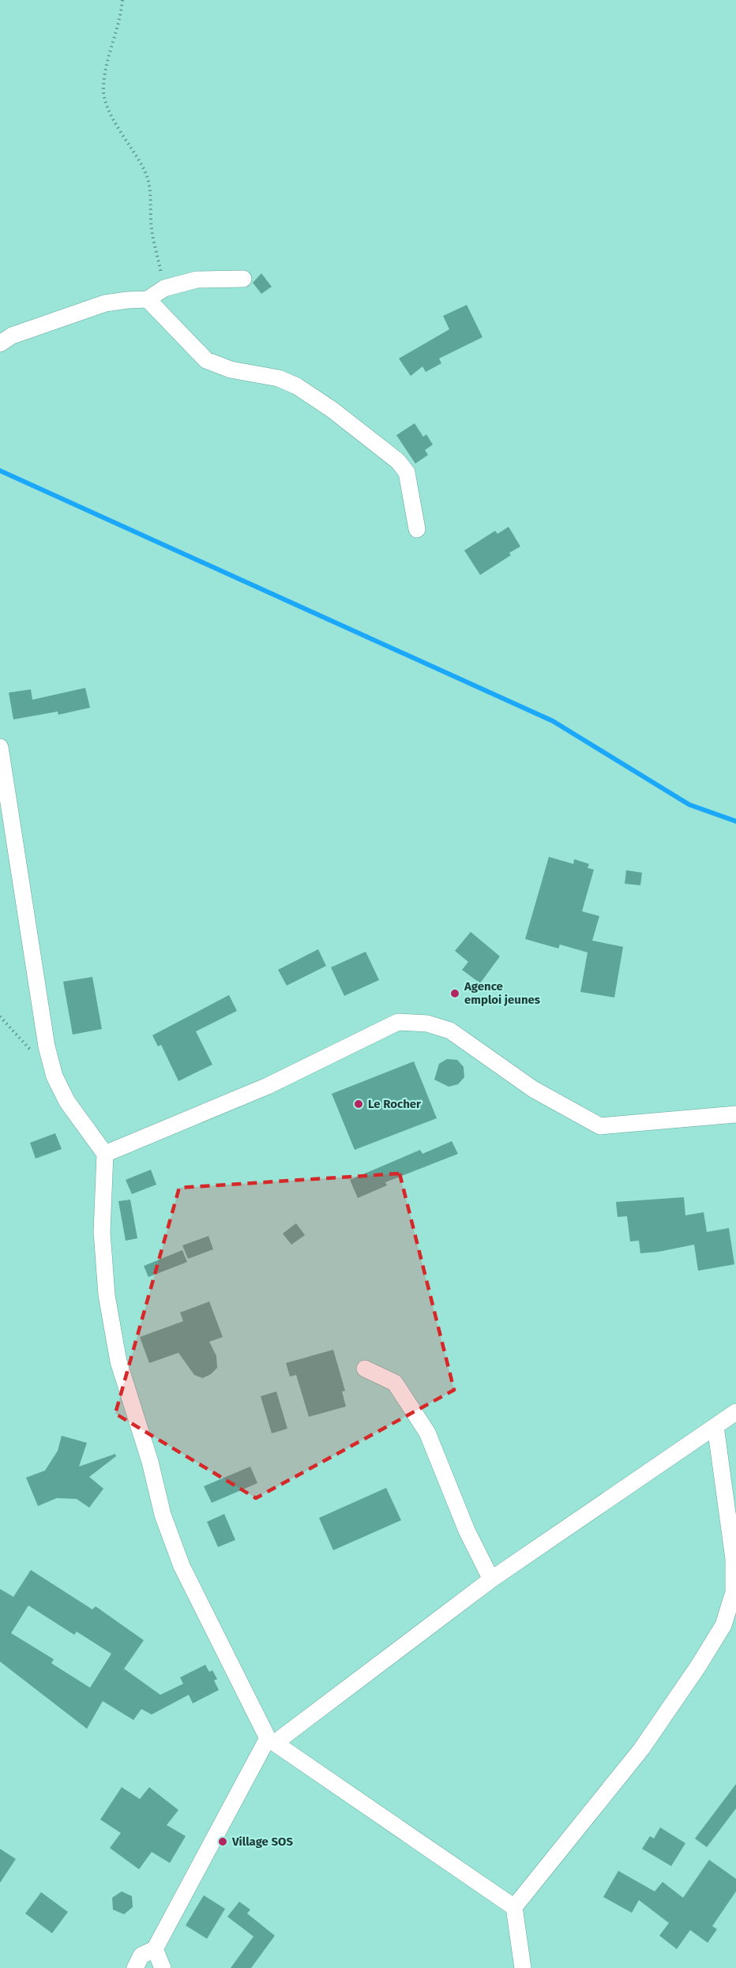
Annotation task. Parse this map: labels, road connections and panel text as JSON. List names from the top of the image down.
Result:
{
  "places": ["Agence emploi jeunes", "Le Rocher", "Village SOS"]
}
